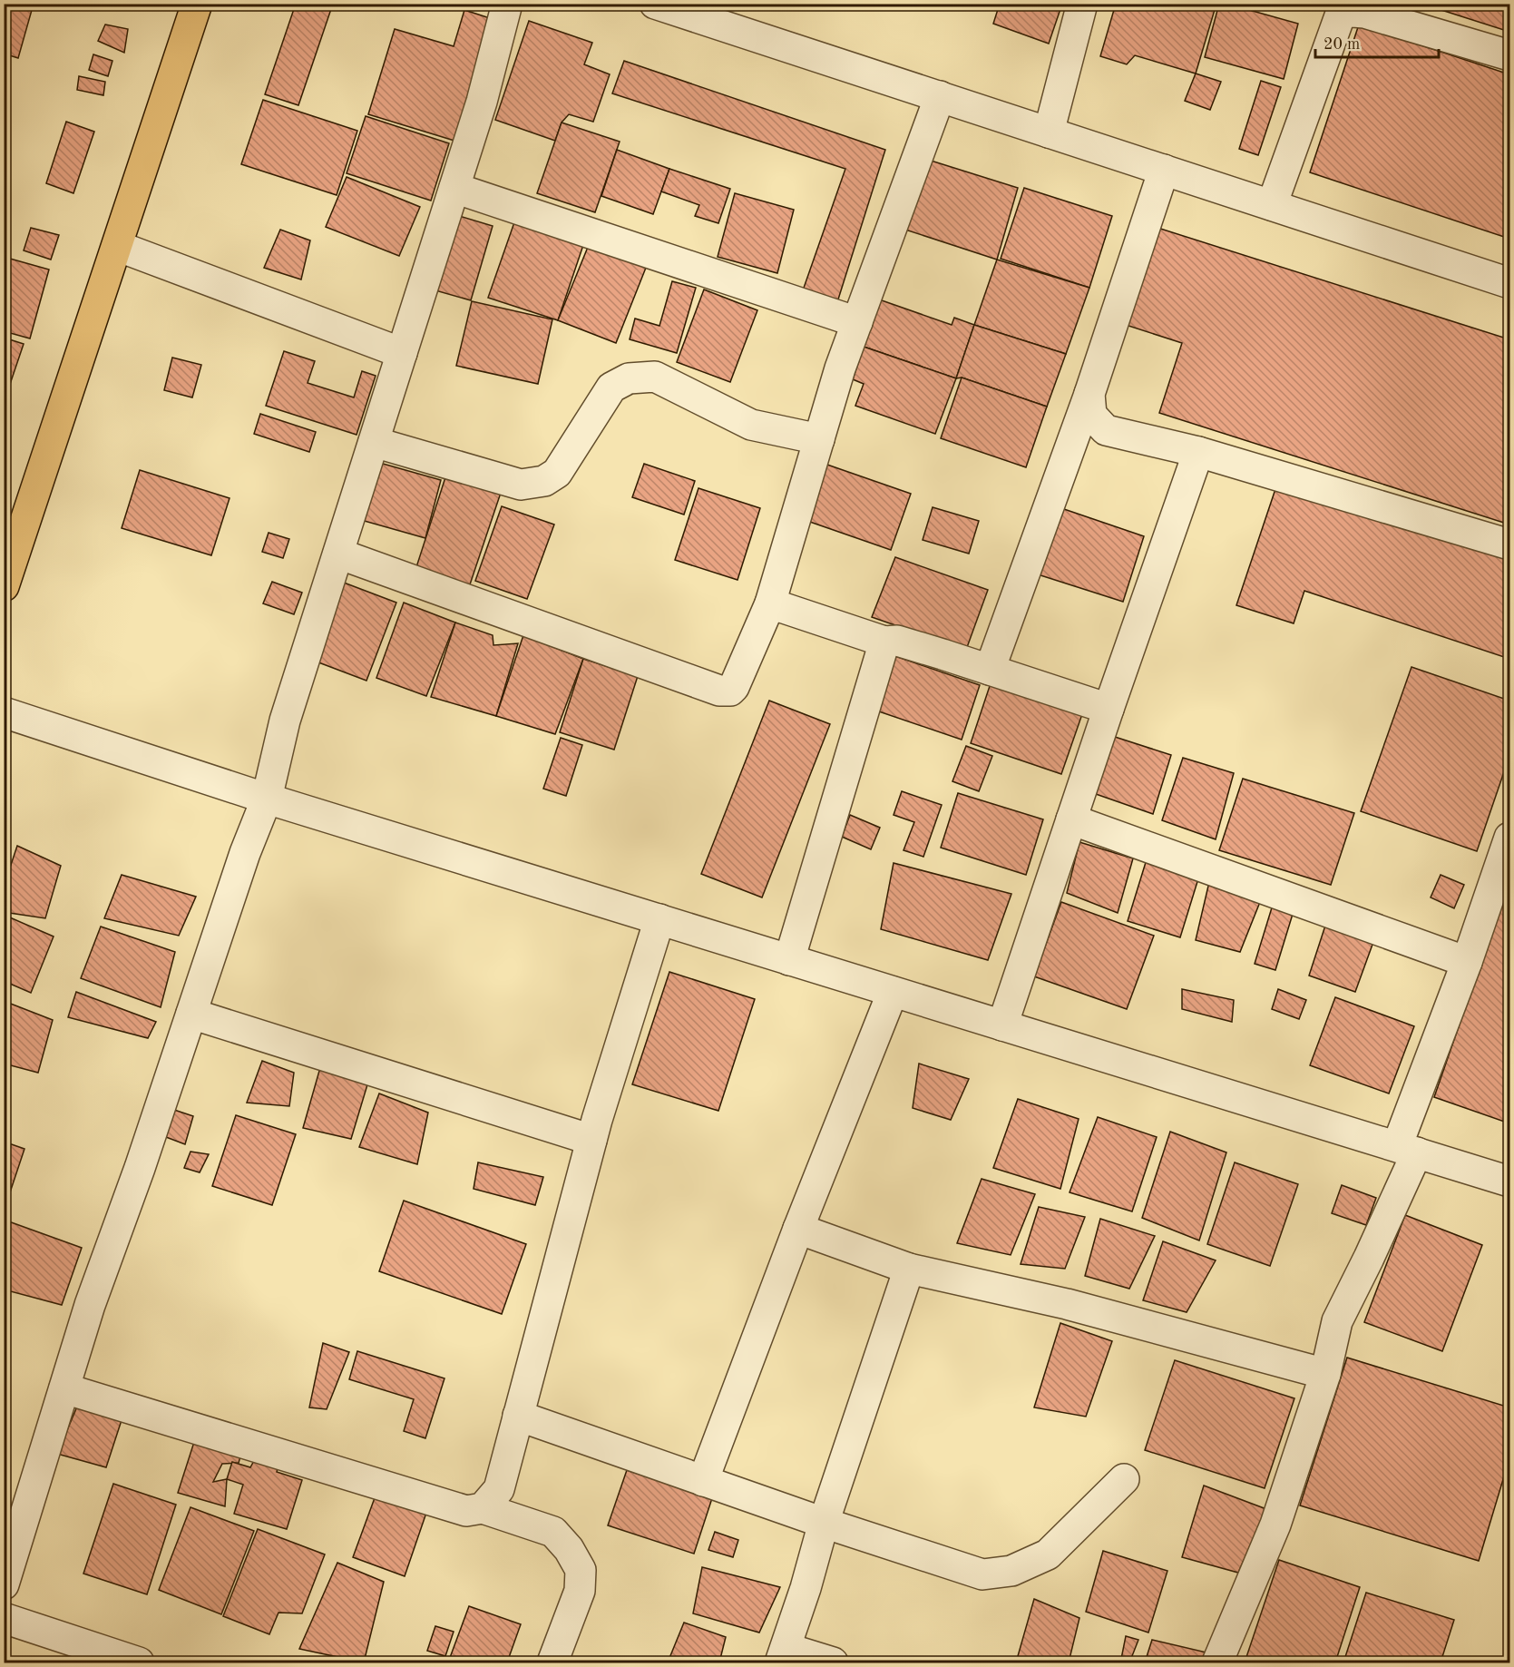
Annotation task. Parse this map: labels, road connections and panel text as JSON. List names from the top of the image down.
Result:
{
  "scale_bar": "20 m"
}
